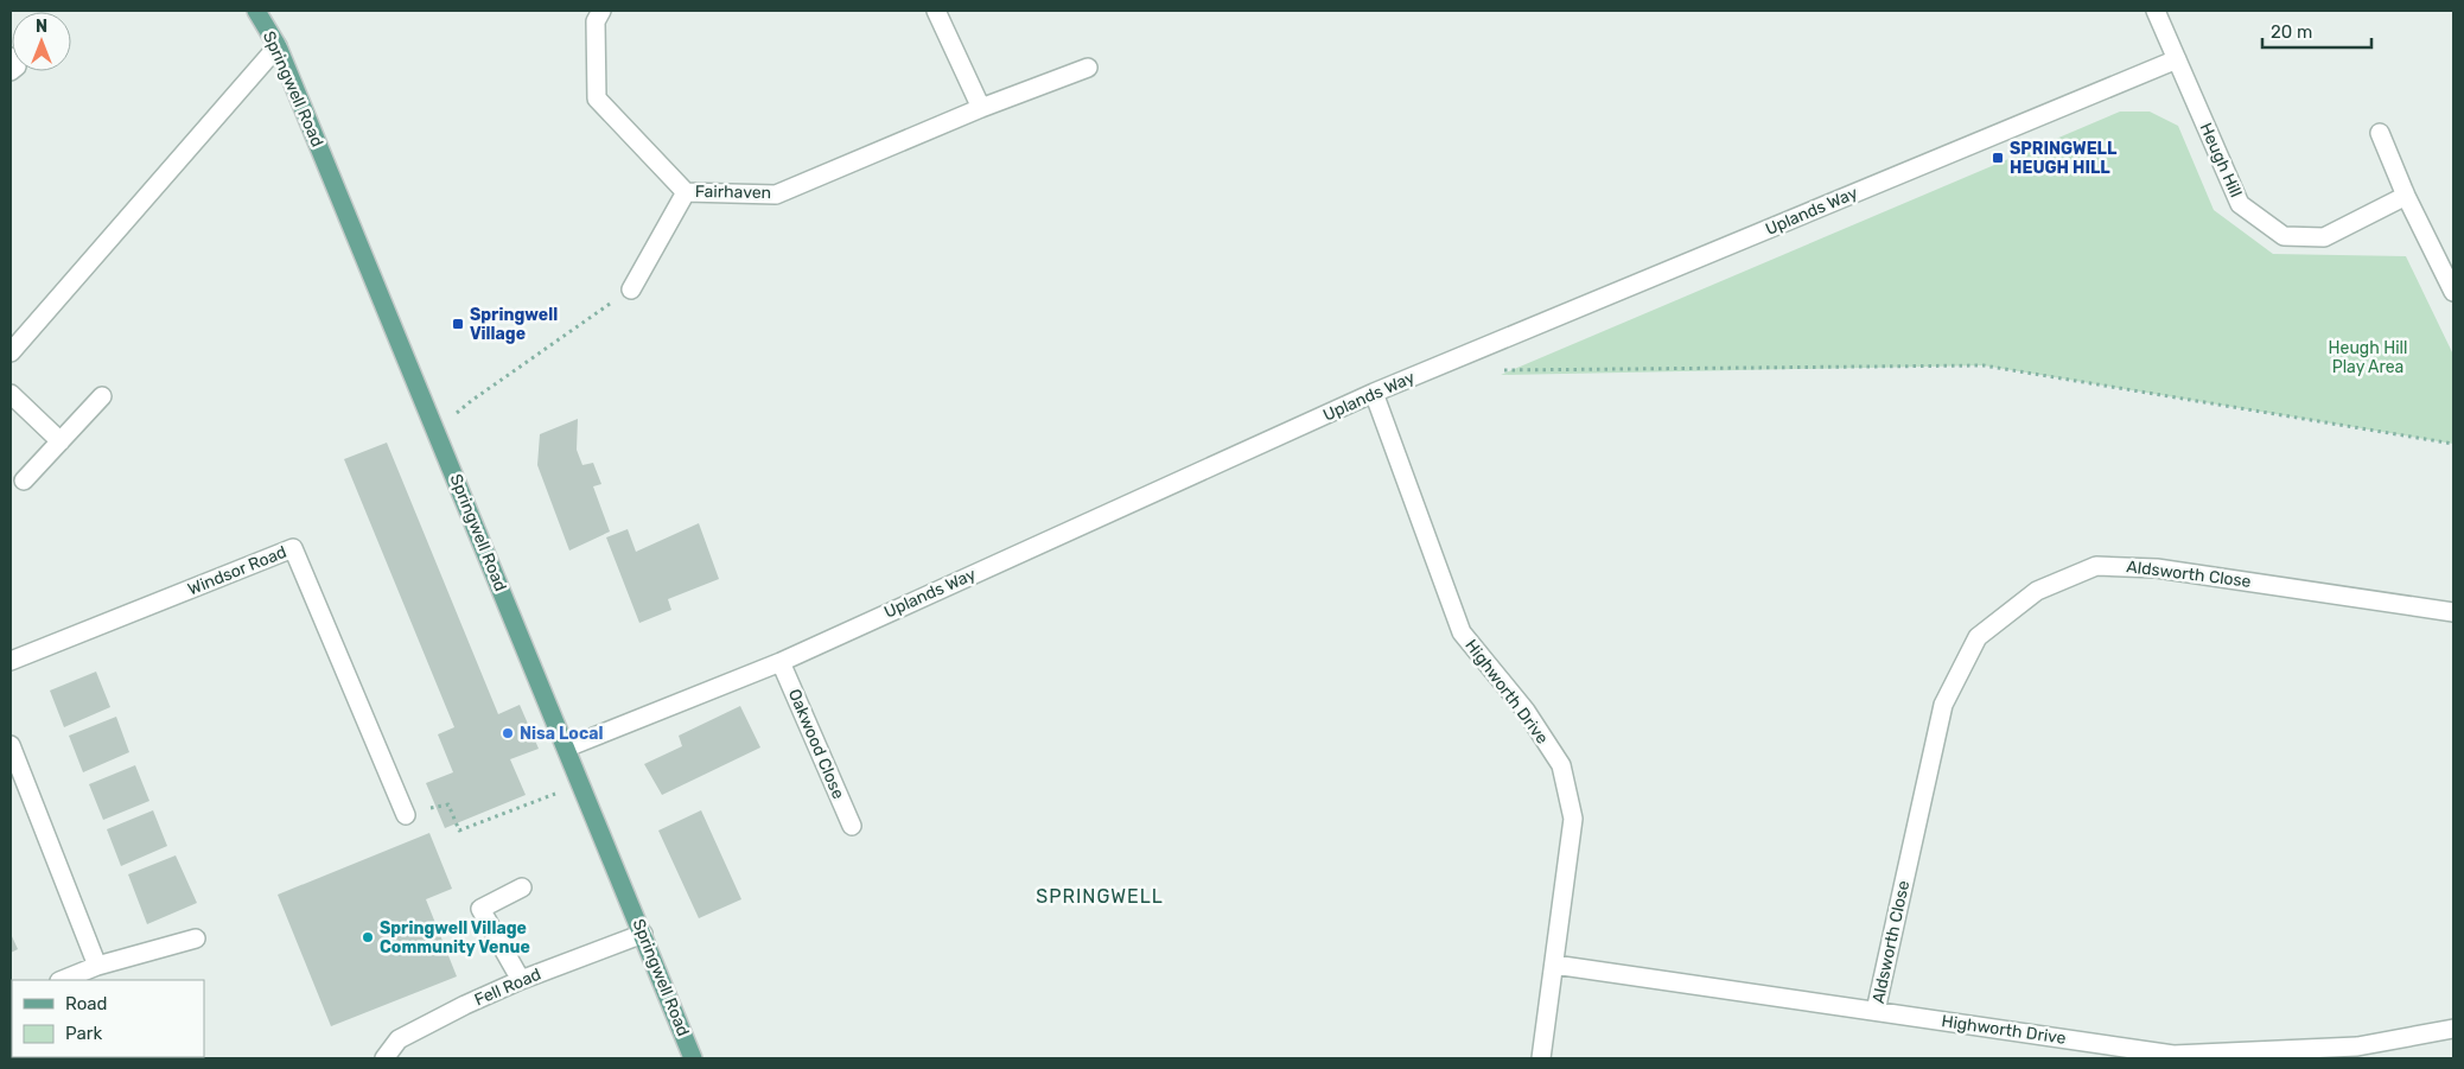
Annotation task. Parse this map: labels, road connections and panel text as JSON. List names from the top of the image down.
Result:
{
  "streets": {
    "main road": ["Springwell Road"],
    "street": [
      "Heugh Hill",
      "Fairhaven",
      "Uplands Way",
      "Windsor Road",
      "Aldsworth Close",
      "Highworth Drive",
      "Oakwood Close",
      "Fell Road"
    ]
  },
  "crossings": [
    ["Springwell Road", "Uplands Way"],
    ["Springwell Road", "Fell Road"],
    ["Heugh Hill", "Uplands Way"],
    ["Uplands Way", "Highworth Drive"],
    ["Uplands Way", "Oakwood Close"],
    ["Aldsworth Close", "Highworth Drive"]
  ],
  "districts": ["SPRINGWELL"],
  "parks": ["Heugh Hill Play Area"],
  "places": {
    "transit": ["SPRINGWELL HEUGH HILL", "Springwell Village"],
    "other": ["Nisa Local", "Springwell Village Community Venue"]
  },
  "legend": ["Road", "Park"],
  "scale_bar": "20 m",
  "north": "top"
}
